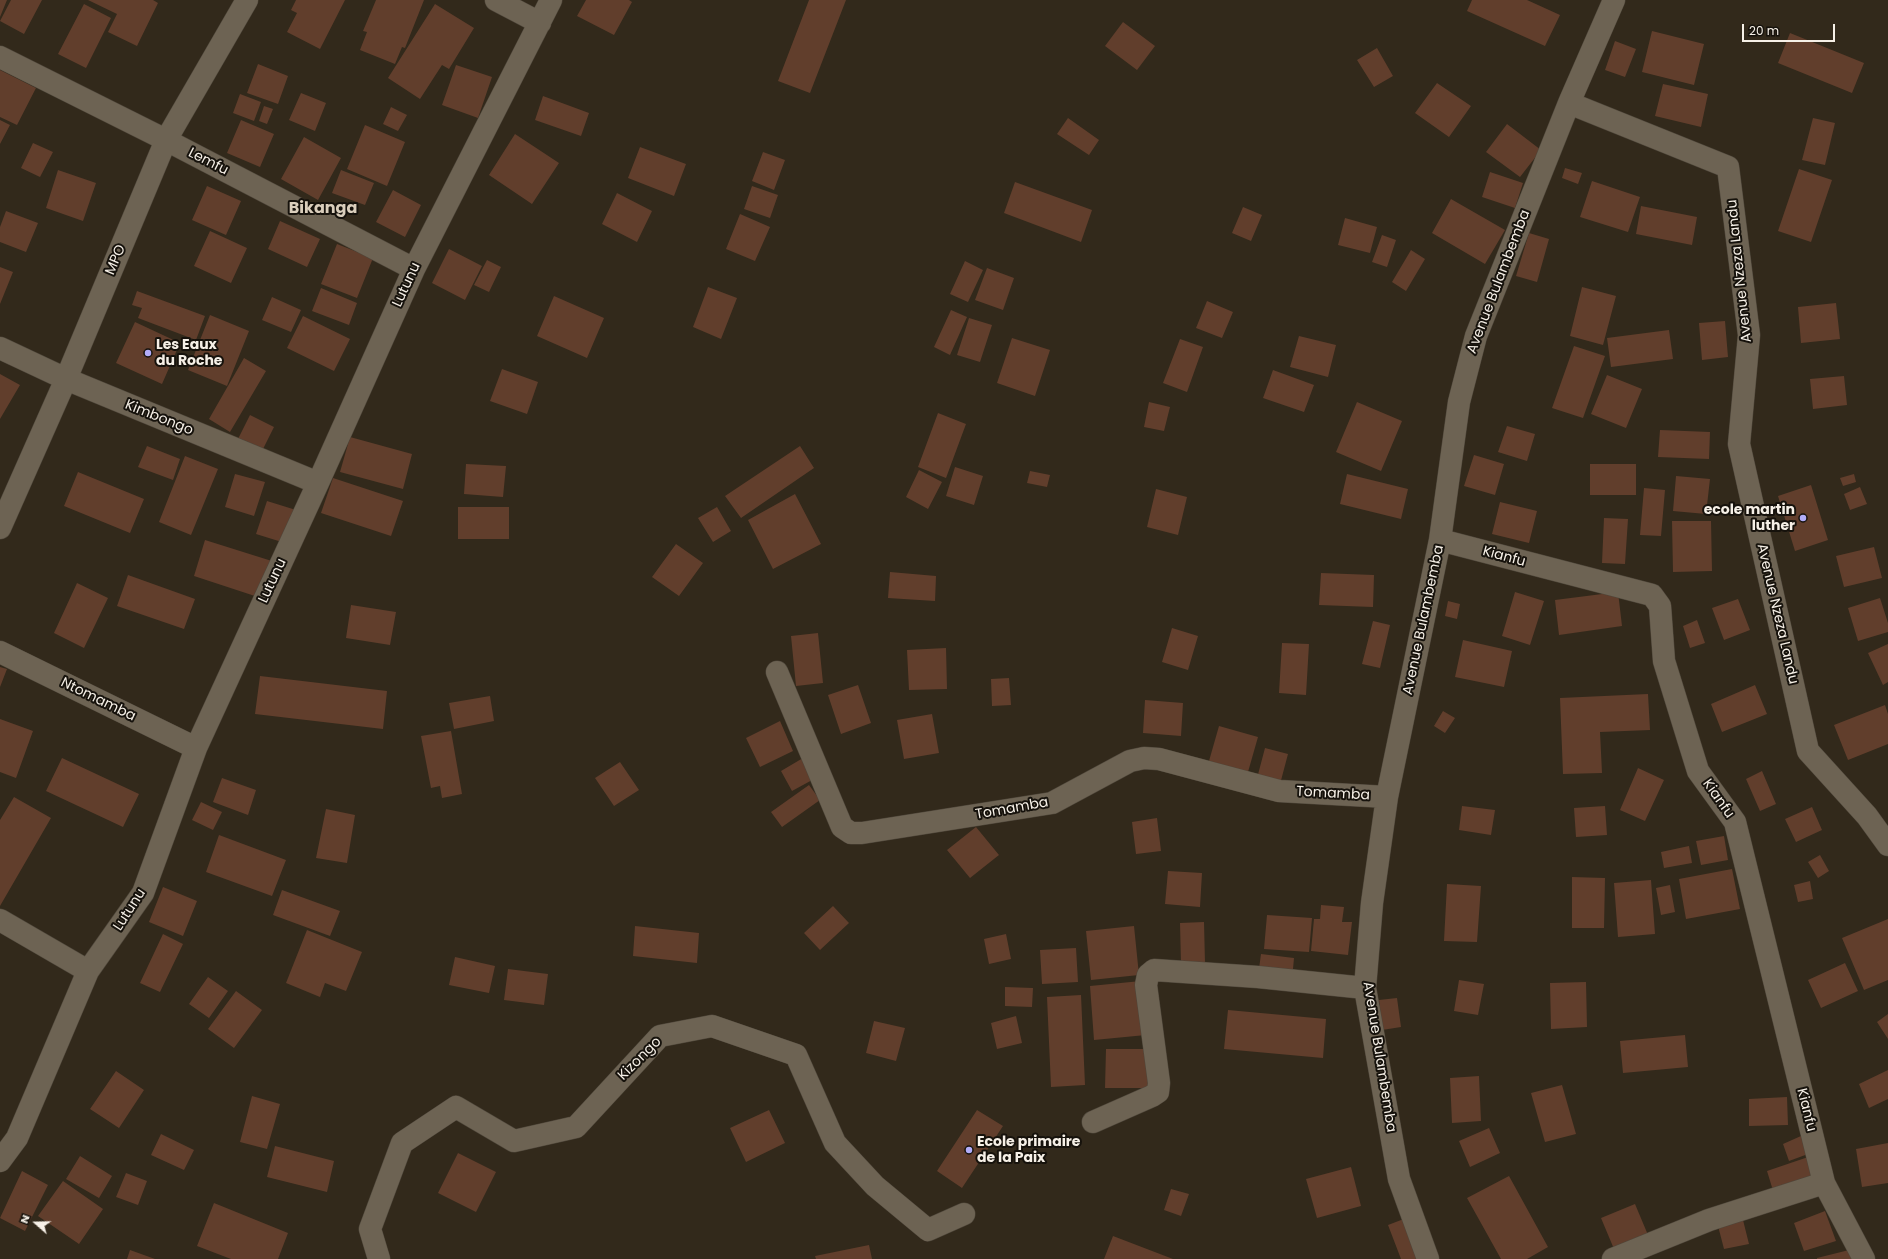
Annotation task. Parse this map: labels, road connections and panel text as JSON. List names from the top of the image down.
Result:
{
  "streets": {
    "street": [
      "Lemfu",
      "MPO",
      "Avenue Nzeza Landu",
      "Avenue Bulambemba",
      "Lutunu",
      "Kimbongo",
      "Kianfu",
      "Ntomamba",
      "Tomamba",
      "Kizongo"
    ]
  },
  "crossings": [
    ["Lemfu", "MPO"],
    ["Lemfu", "Lutunu"],
    ["MPO", "Kimbongo"],
    ["Avenue Nzeza Landu", "Avenue Bulambemba"],
    ["Avenue Bulambemba", "Kianfu"],
    ["Avenue Bulambemba", "Tomamba"],
    ["Lutunu", "Kimbongo"],
    ["Lutunu", "Ntomamba"]
  ],
  "districts": ["Bikanga"],
  "places": ["Les Eaux du Roche", "ecole martin luther", "Ecole primaire de la Paix"],
  "scale_bar": "20 m",
  "north": "left"
}
